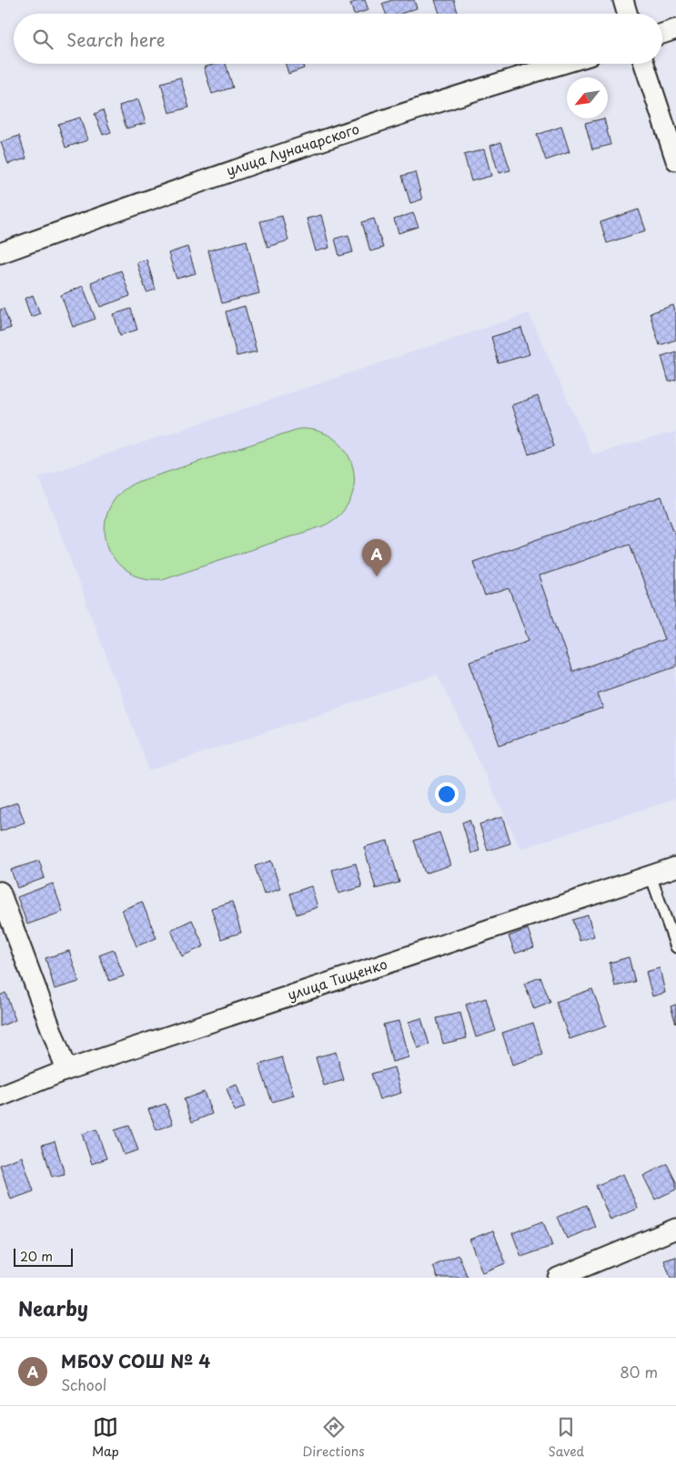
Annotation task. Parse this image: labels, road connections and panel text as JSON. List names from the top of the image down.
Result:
{
  "streets": {
    "street": ["улица Луначарского", "улица Тищенко"]
  },
  "scale_bar": "20 m",
  "north": "bottom left",
  "page": {
    "search": "Search here",
    "pins": "A",
    "scale": "20 m",
    "heading": "Nearby",
    "list": [
      {
        "mark": "A",
        "name": "МБОУ СОШ № 4",
        "note": "School",
        "value": "80 m"
      }
    ],
    "nav": ["Map", "Directions", "Saved"]
  }
}
